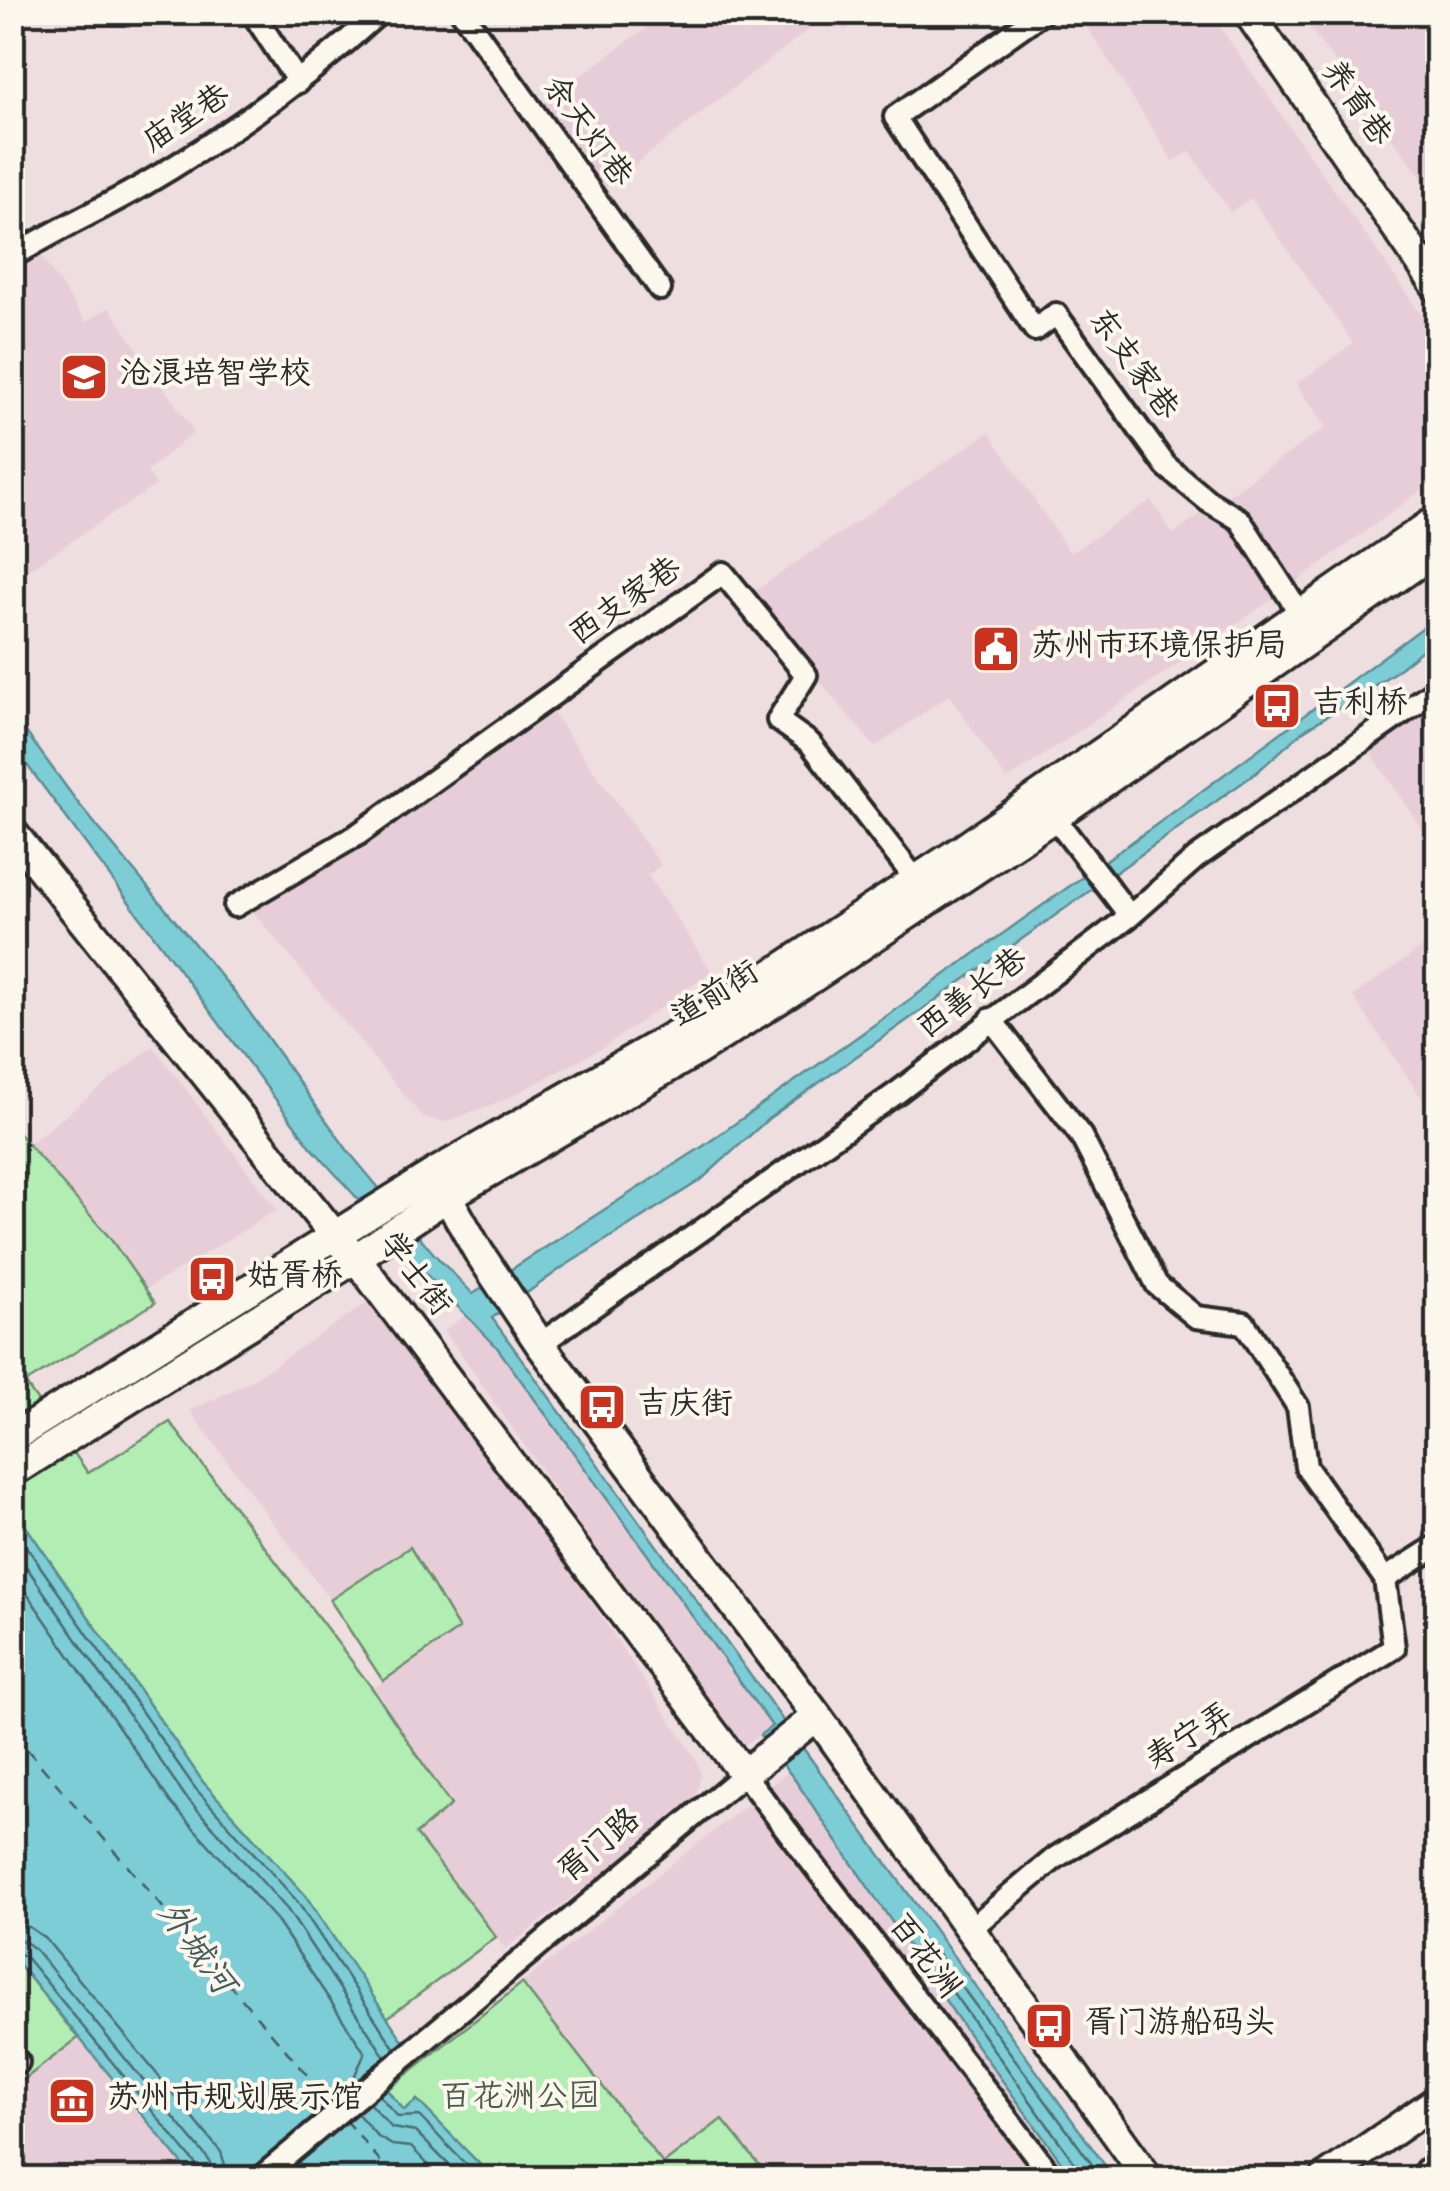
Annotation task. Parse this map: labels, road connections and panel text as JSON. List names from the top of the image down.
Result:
{
  "streets": {
    "main road": [
      "养育巷",
      "道前街",
      "学士街",
      "胥门路"
    ],
    "street": [
      "庙堂巷",
      "余天灯巷",
      "东支家巷",
      "西支家巷",
      "西善长巷",
      "寿宁弄",
      "百花洲"
    ]
  },
  "crossings": [
    ["东支家巷", "道前街"],
    ["西支家巷", "道前街"],
    ["道前街", "学士街"],
    ["学士街", "胥门路"],
    ["学士街", "百花洲"],
    ["胥门路", "百花洲"]
  ],
  "water": ["外城河"],
  "parks": ["百花洲公园"],
  "places": {
    "school or university": ["沧浪培智学校"],
    "public building": ["苏州市环境保护局"],
    "bus stop": [
      "吉利桥",
      "姑胥桥",
      "吉庆街",
      "胥门游船码头"
    ],
    "museum": ["苏州市规划展示馆"]
  }
}
